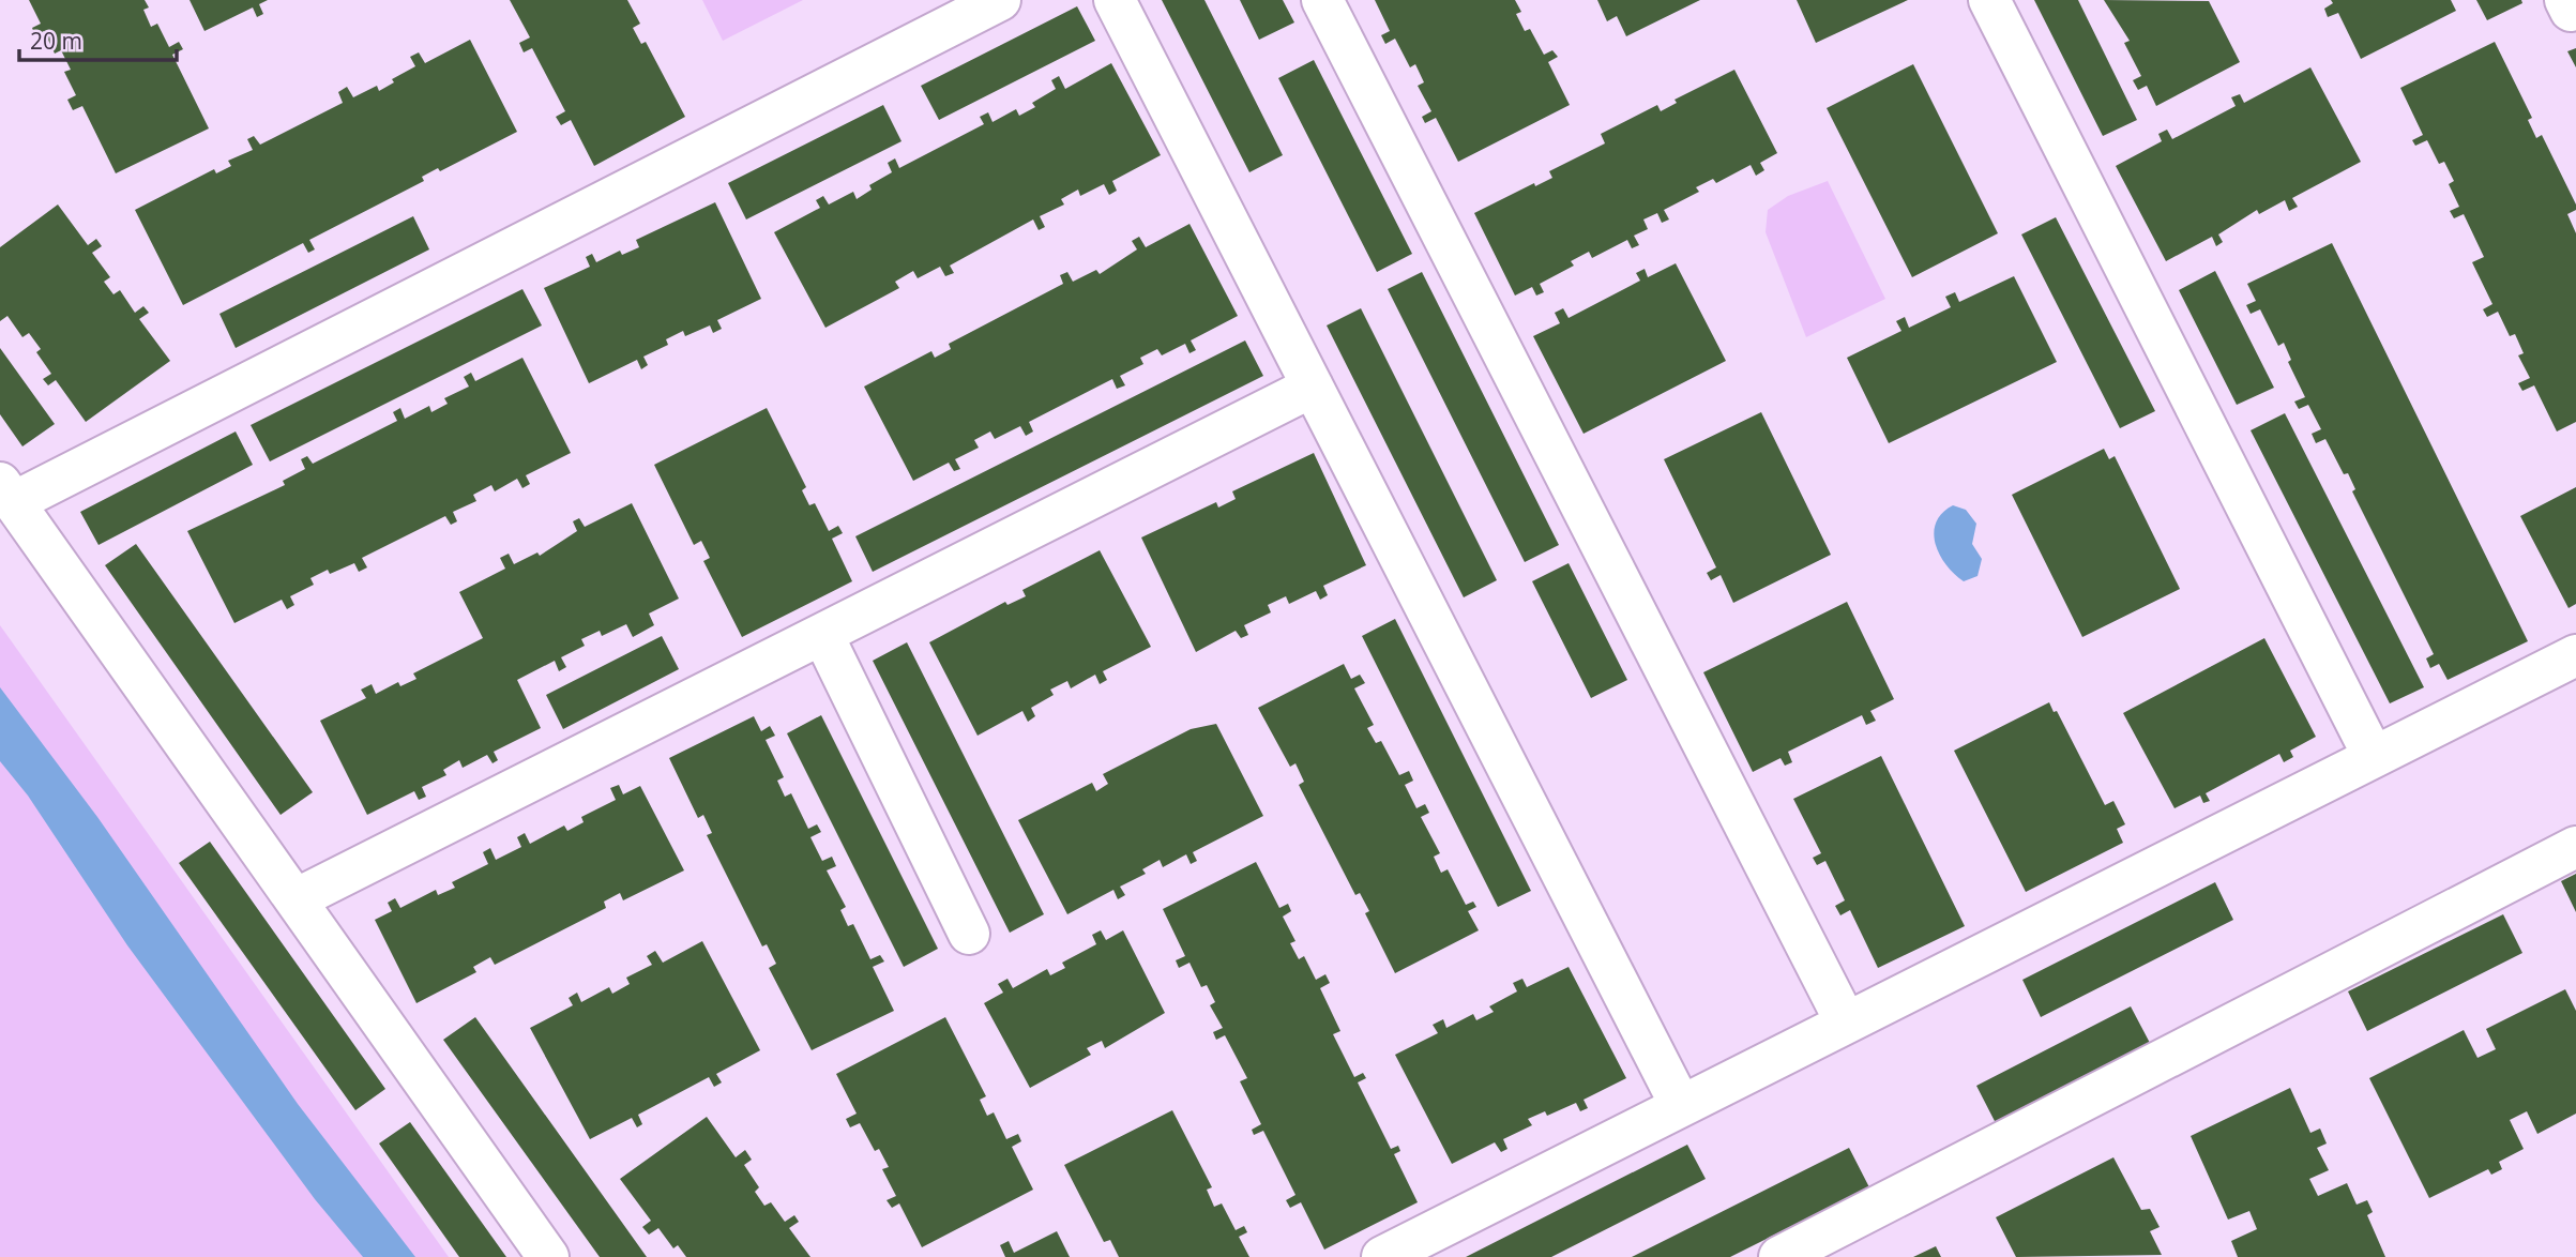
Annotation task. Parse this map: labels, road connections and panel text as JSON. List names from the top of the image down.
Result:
{
  "scale_bar": "20 m"
}
